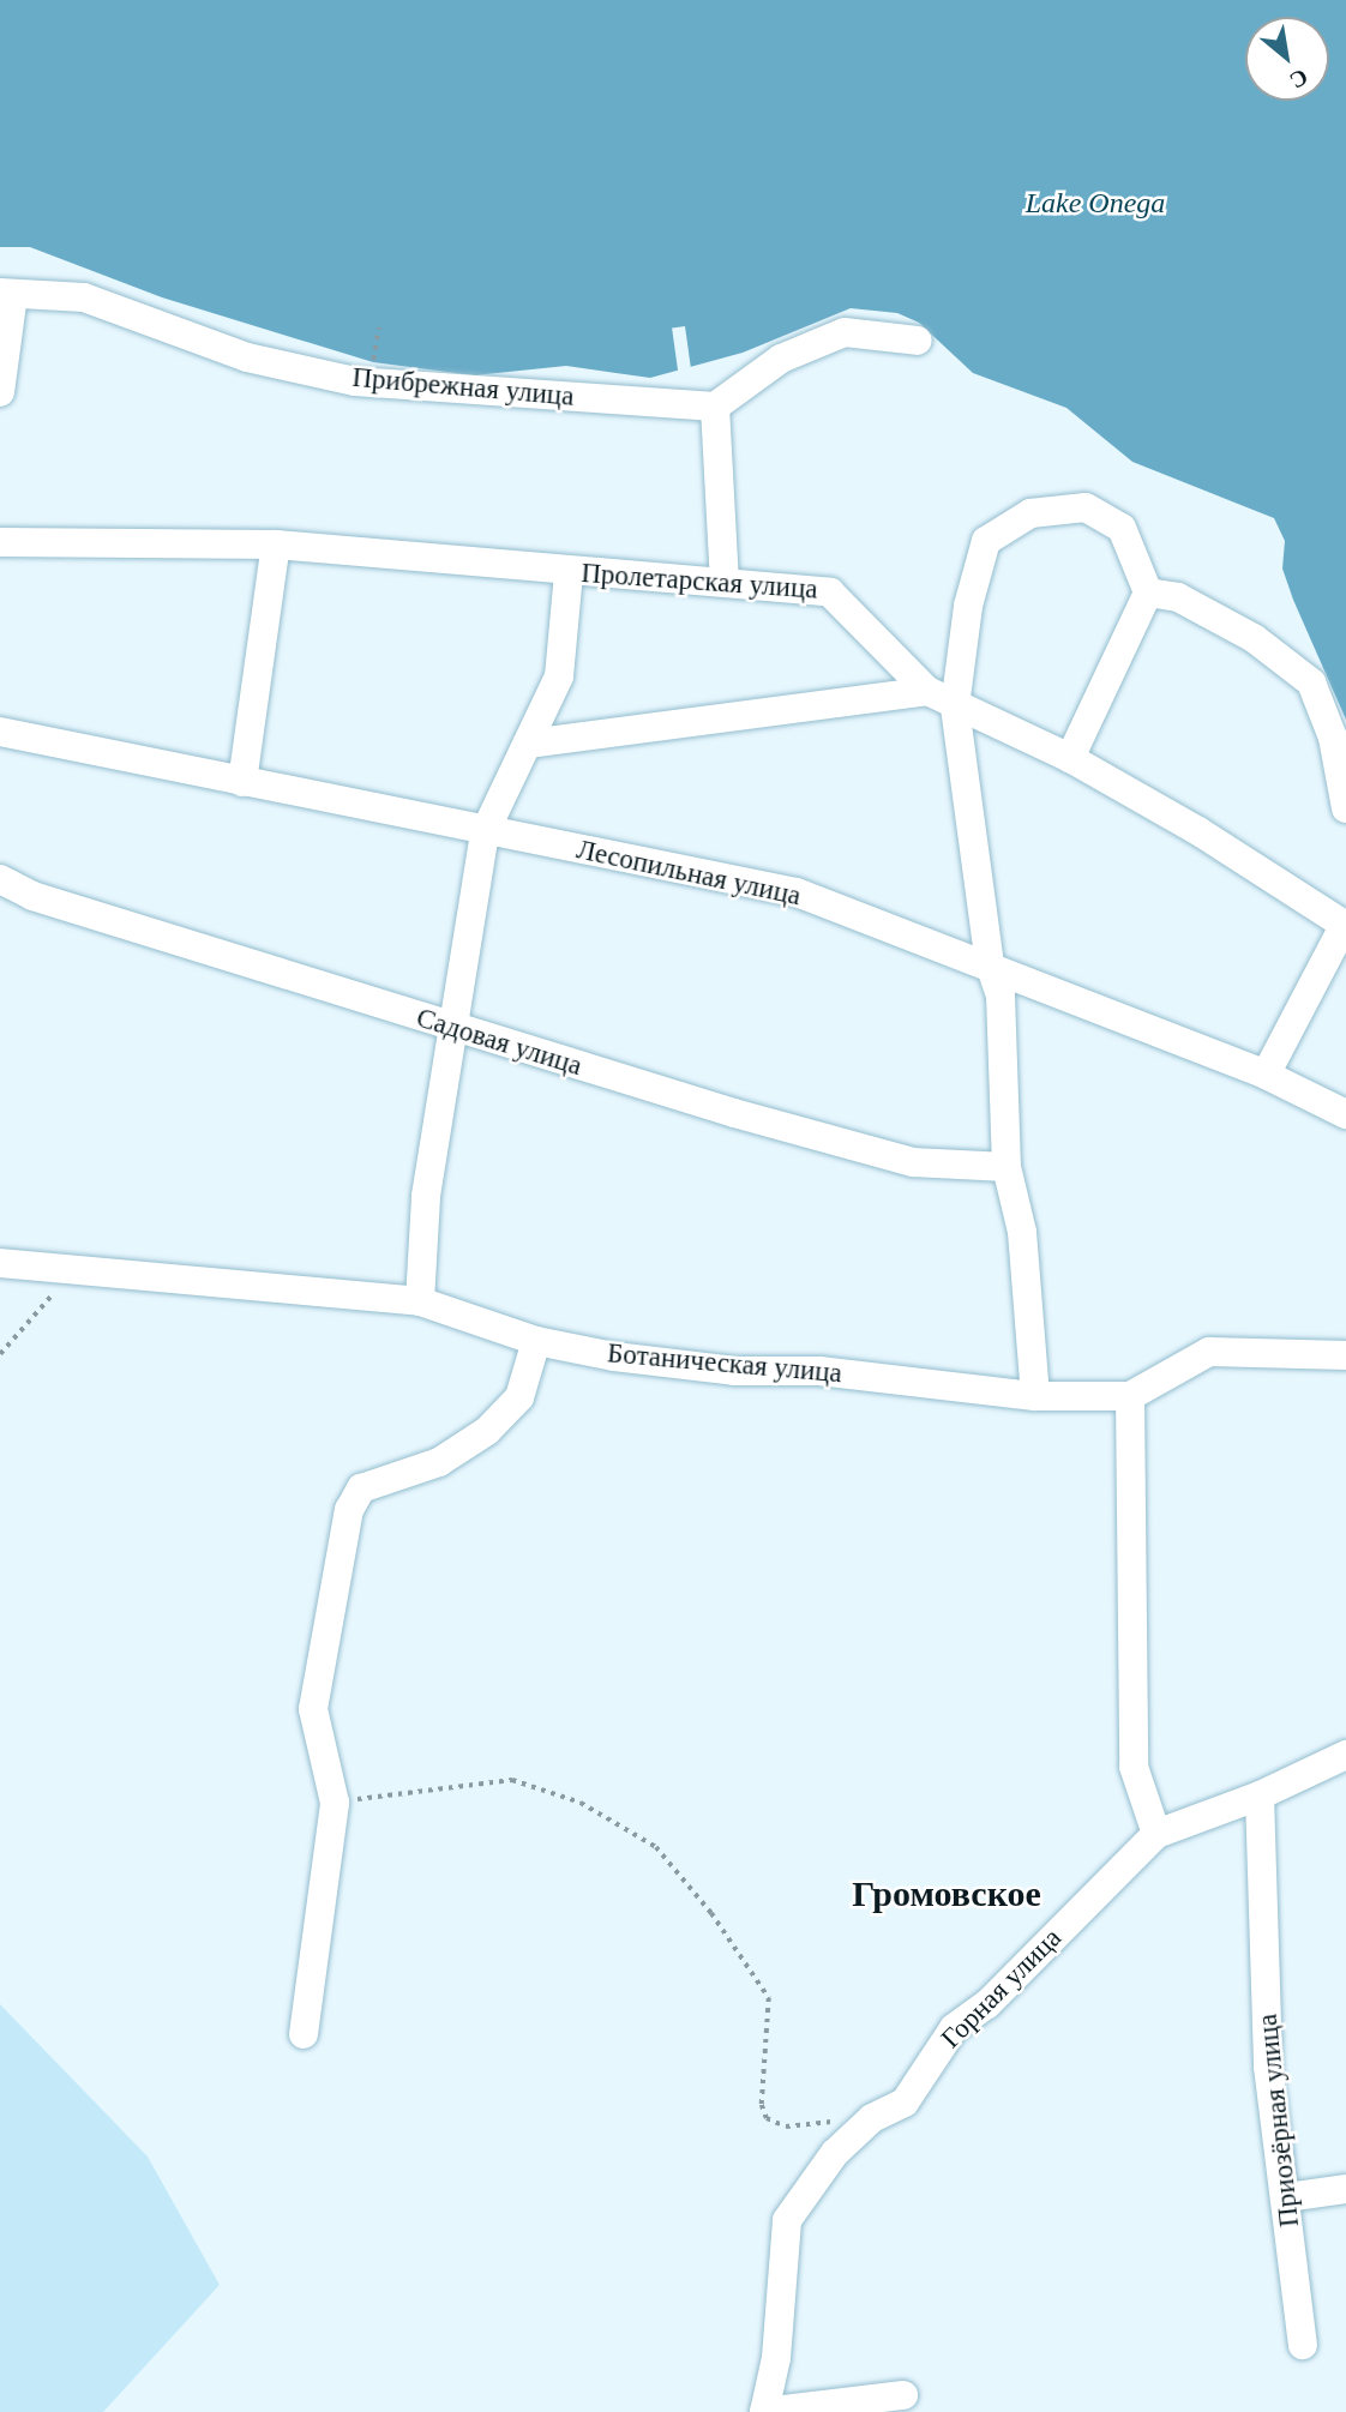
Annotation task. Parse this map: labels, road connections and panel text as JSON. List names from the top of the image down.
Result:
{
  "streets": {
    "street": [
      "Прибрежная улица",
      "Пролетарская улица",
      "Лесопильная улица",
      "Садовая улица",
      "Ботаническая улица",
      "Горная улица",
      "Приозёрная улица"
    ]
  },
  "crossings": [
    ["Горная улица", "Приозёрная улица"]
  ],
  "districts": ["Громовское"],
  "water": ["Lake Onega"],
  "north": "bottom right"
}
